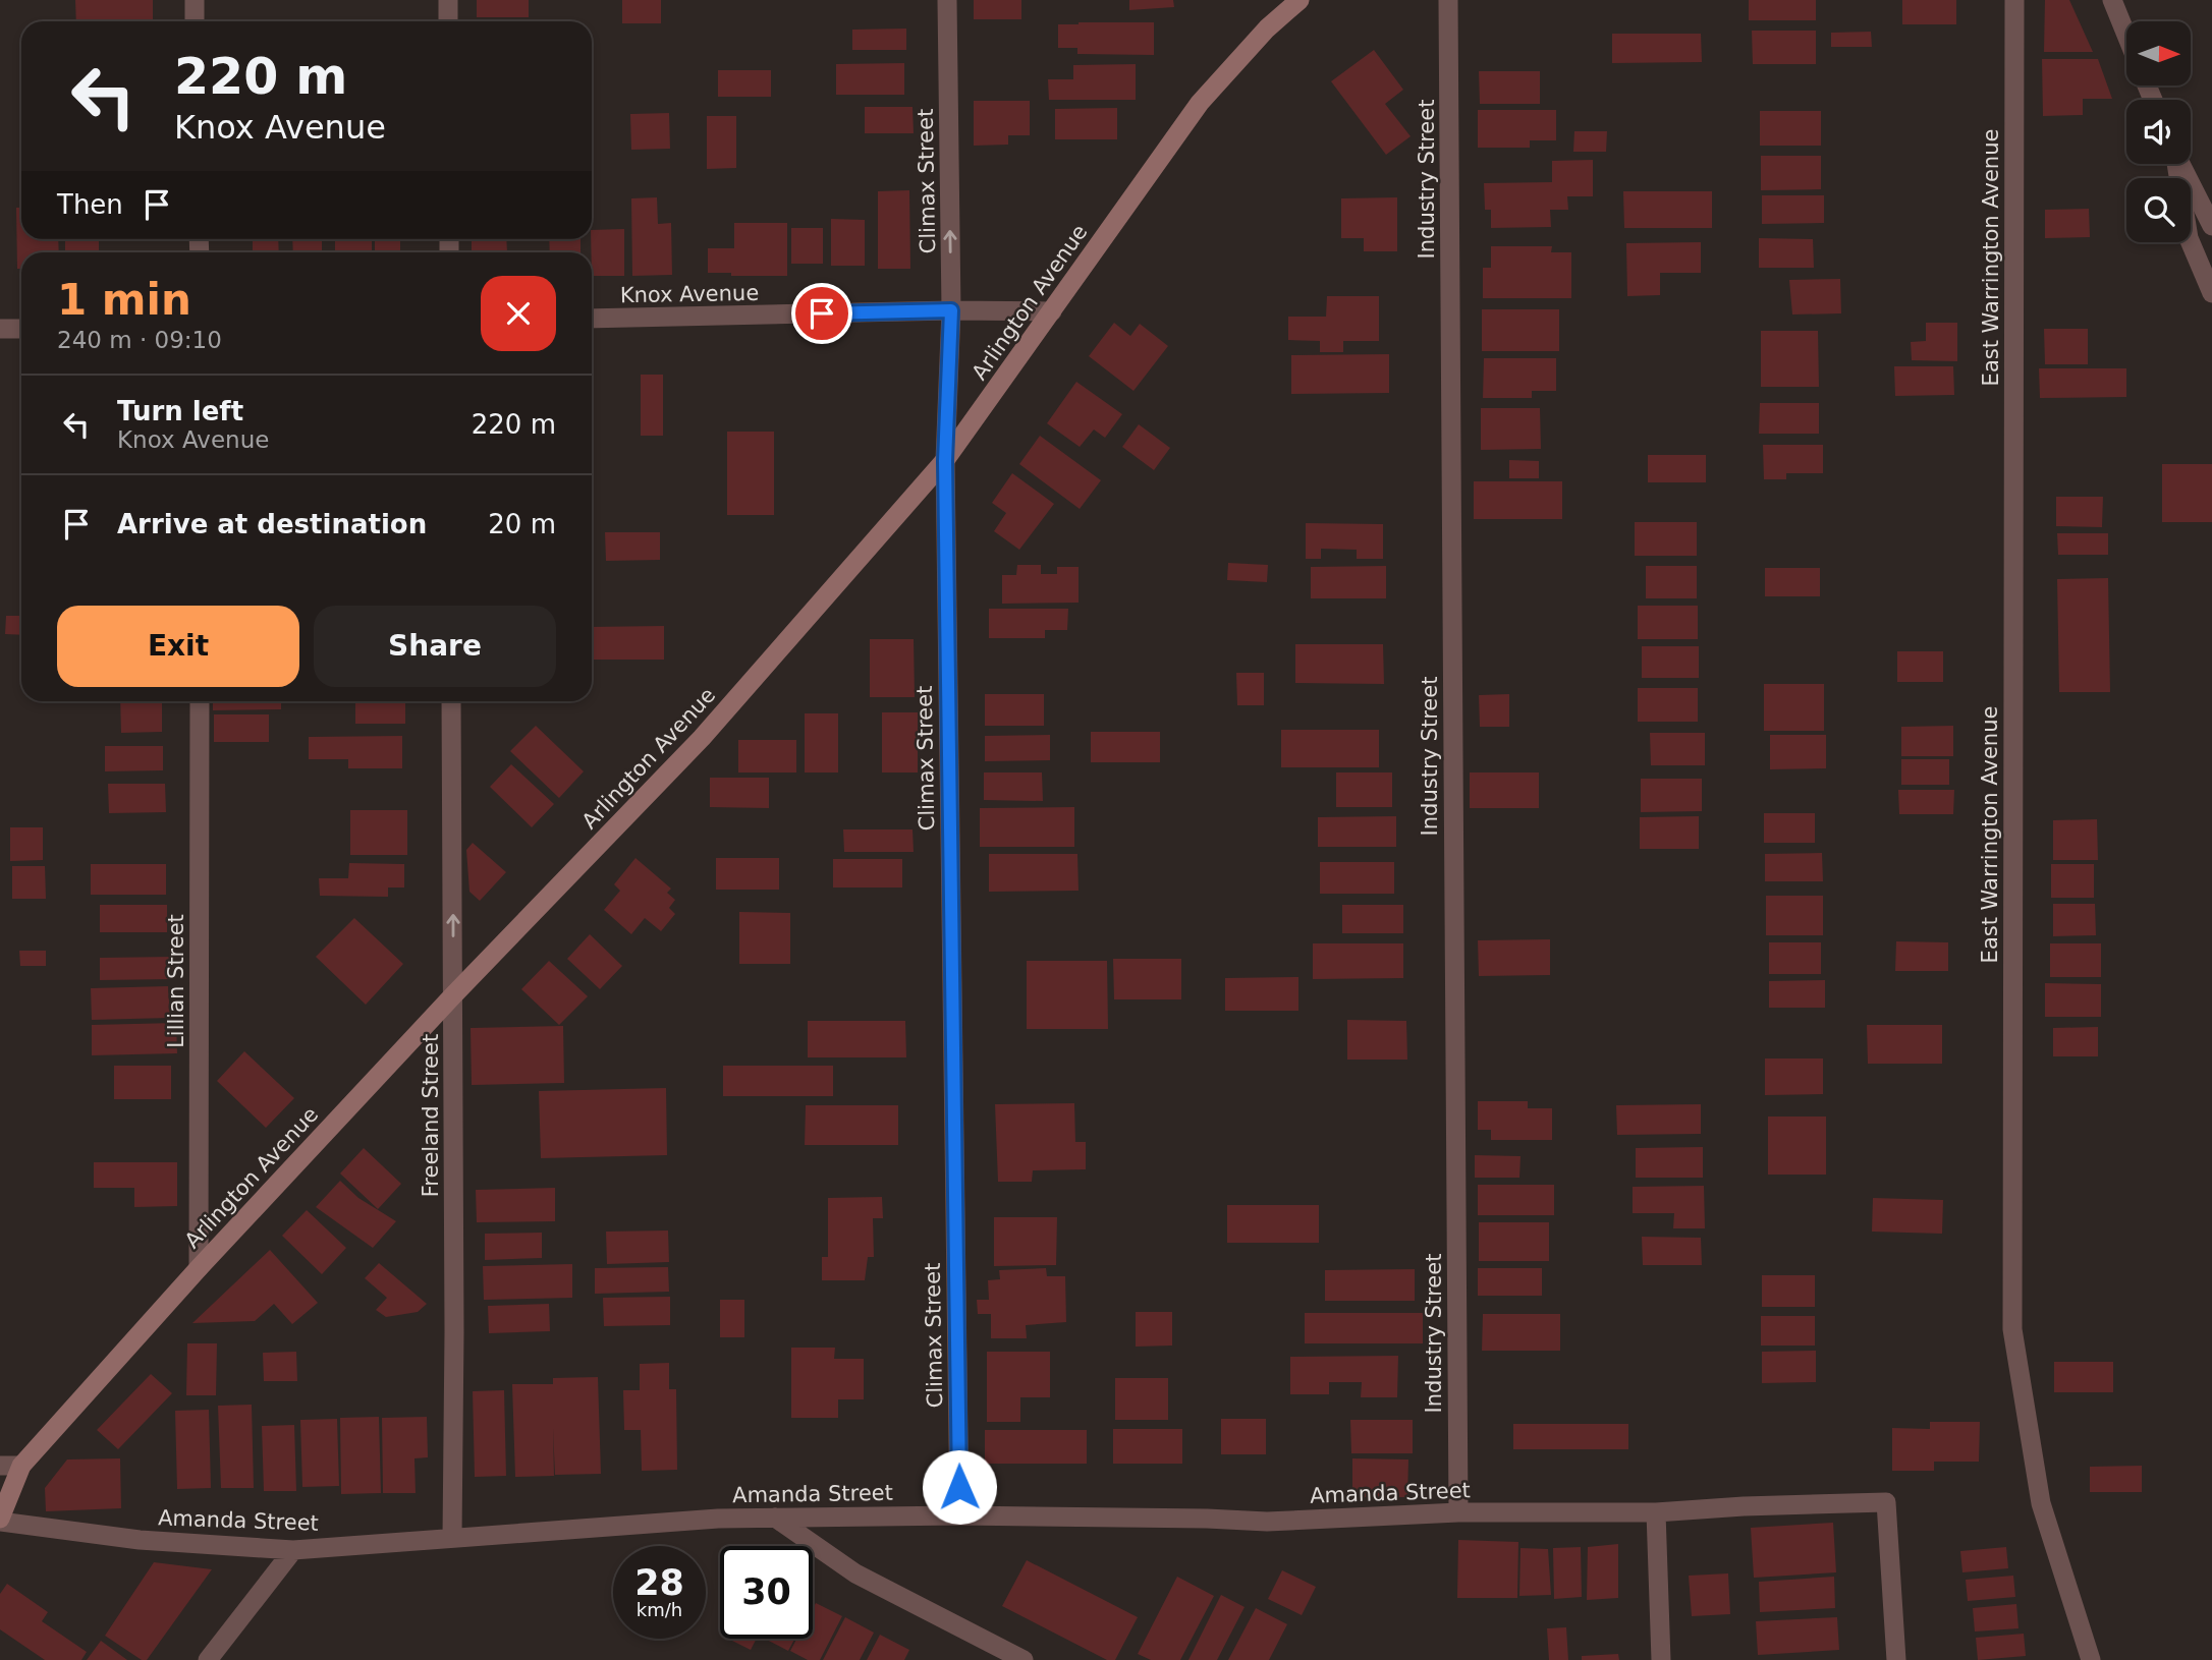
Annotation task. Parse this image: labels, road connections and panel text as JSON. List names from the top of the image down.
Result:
{
  "streets": {
    "main road": ["Arlington Avenue"],
    "street": [
      "Industry Street",
      "Climax Street",
      "East Warrington Avenue",
      "Knox Avenue",
      "Lillian Street",
      "Freeland Street",
      "Amanda Street"
    ]
  },
  "crossings": [
    ["Industry Street", "Amanda Street"],
    ["Climax Street", "Knox Avenue"],
    ["Climax Street", "Arlington Avenue"],
    ["Climax Street", "Amanda Street"],
    ["Knox Avenue", "Arlington Avenue"],
    ["Arlington Avenue", "Lillian Street"],
    ["Arlington Avenue", "Freeland Street"],
    ["Arlington Avenue", "Amanda Street"],
    ["Freeland Street", "Amanda Street"]
  ],
  "one_way": ["Freeland Street"],
  "north": "right",
  "page": {
    "turn": ["220 m", "Knox Avenue"],
    "then": "Then",
    "heading": ["1 min", "240 m · 09:10"],
    "list": [
      {
        "name": "Turn left",
        "note": "Knox Avenue",
        "value": "220 m"
      },
      {
        "name": "Arrive at destination",
        "value": "20 m"
      }
    ],
    "buttons": ["Exit", "Share"],
    "speed": "28 km/h",
    "limit": "30"
  }
}
